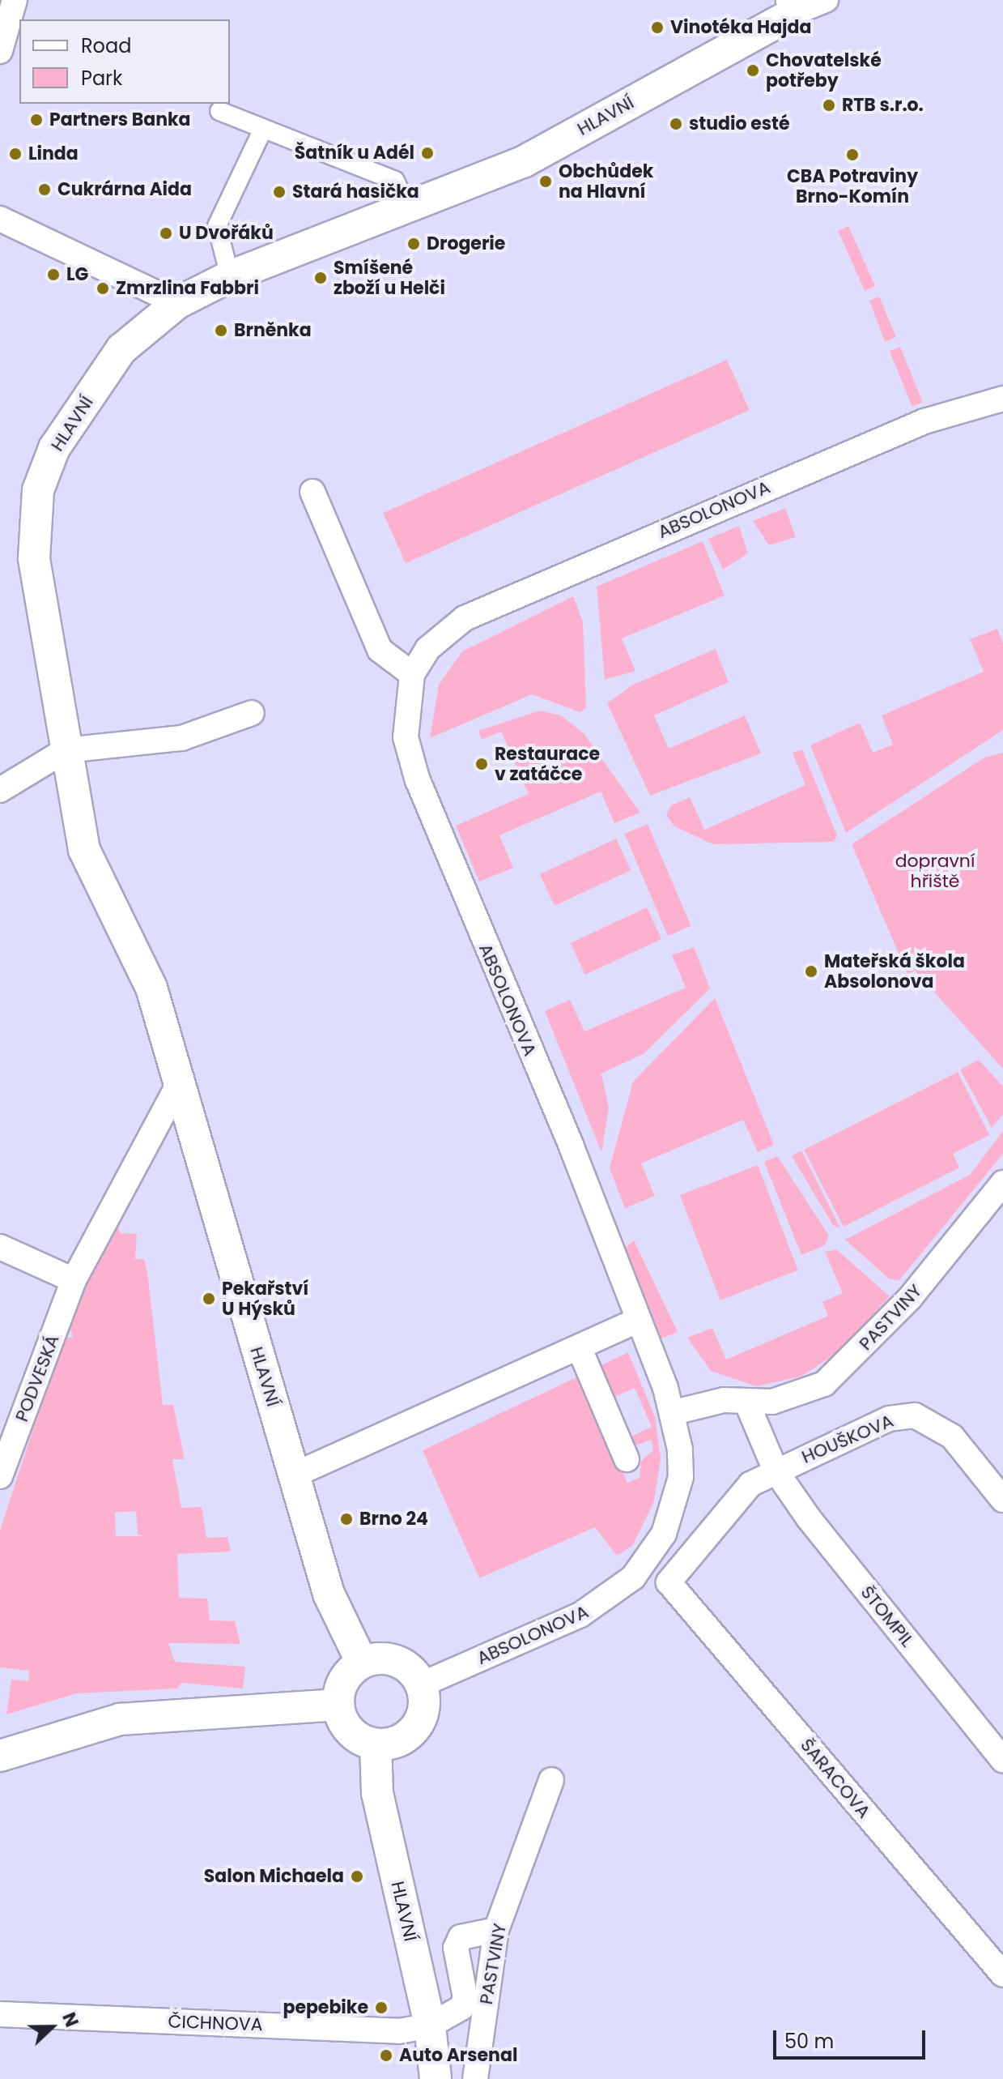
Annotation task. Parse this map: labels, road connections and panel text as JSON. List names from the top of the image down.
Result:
{
  "streets": {
    "street": [
      "HLAVNÍ",
      "ABSOLONOVA",
      "PASTVINY",
      "PODVESKÁ",
      "HOUŠKOVA",
      "ŠTOMPIL",
      "ŠARACOVA",
      "ČICHNOVA"
    ]
  },
  "crossings": [
    ["HLAVNÍ", "ABSOLONOVA"],
    ["HLAVNÍ", "PODVESKÁ"],
    ["HLAVNÍ", "ČICHNOVA"],
    ["ABSOLONOVA", "PASTVINY"],
    ["PASTVINY", "ČICHNOVA"],
    ["HOUŠKOVA", "ŠTOMPIL"],
    ["HOUŠKOVA", "ŠARACOVA"],
    ["ŠTOMPIL", "ŠARACOVA"]
  ],
  "parks": ["dopravní hřiště"],
  "places": [
    "Vinotéka Hajda",
    "Chovatelské potřeby",
    "RTB s.r.o.",
    "Partners Banka",
    "studio esté",
    "Šatník u Adél",
    "Linda",
    "CBA Potraviny Brno-Komín",
    "Obchůdek na Hlavní",
    "Cukrárna Aida",
    "Stará hasička",
    "U Dvořáků",
    "Drogerie",
    "LG",
    "Smíšené zboží u Helči",
    "Zmrzlina Fabbri",
    "Brněnka",
    "Restaurace v zatáčce",
    "Mateřská škola Absolonova",
    "Pekařství U Hýsků",
    "Brno 24",
    "Salon Michaela",
    "pepebike",
    "Auto Arsenal"
  ],
  "legend": ["Road", "Park"],
  "scale_bar": "50 m",
  "north": "right"
}
